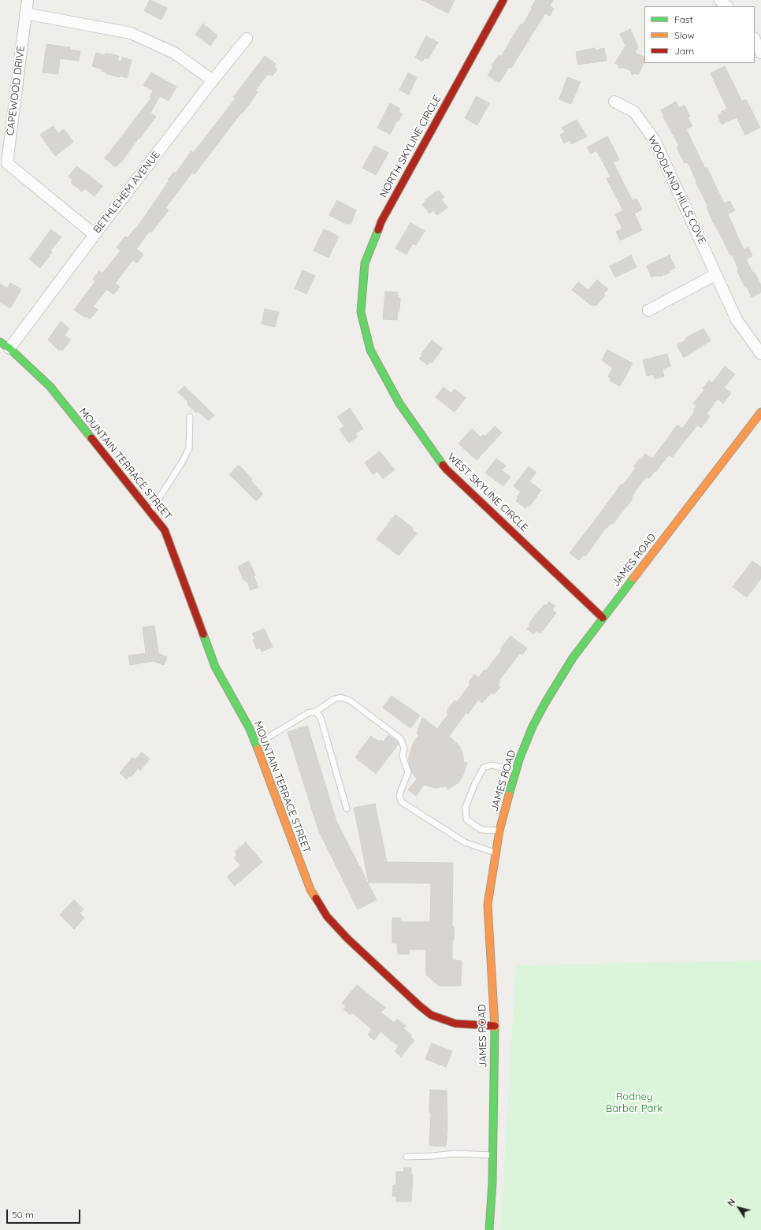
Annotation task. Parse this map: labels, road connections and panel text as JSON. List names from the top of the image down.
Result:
{
  "streets": {
    "street": [
      "CAPEWOOD DRIVE",
      "NORTH SKYLINE CIRCLE",
      "WOODLAND HILLS COVE",
      "BETHLEHEM AVENUE",
      "MOUNTAIN TERRACE STREET",
      "WEST SKYLINE CIRCLE",
      "JAMES ROAD"
    ]
  },
  "crossings": [
    ["CAPEWOOD DRIVE", "BETHLEHEM AVENUE"],
    ["NORTH SKYLINE CIRCLE", "WEST SKYLINE CIRCLE"],
    ["BETHLEHEM AVENUE", "MOUNTAIN TERRACE STREET"],
    ["MOUNTAIN TERRACE STREET", "JAMES ROAD"],
    ["WEST SKYLINE CIRCLE", "JAMES ROAD"]
  ],
  "parks": ["Rodney Barber Park"],
  "legend": ["Fast", "Slow", "Jam"],
  "scale_bar": "50 m",
  "north": "top left"
}
